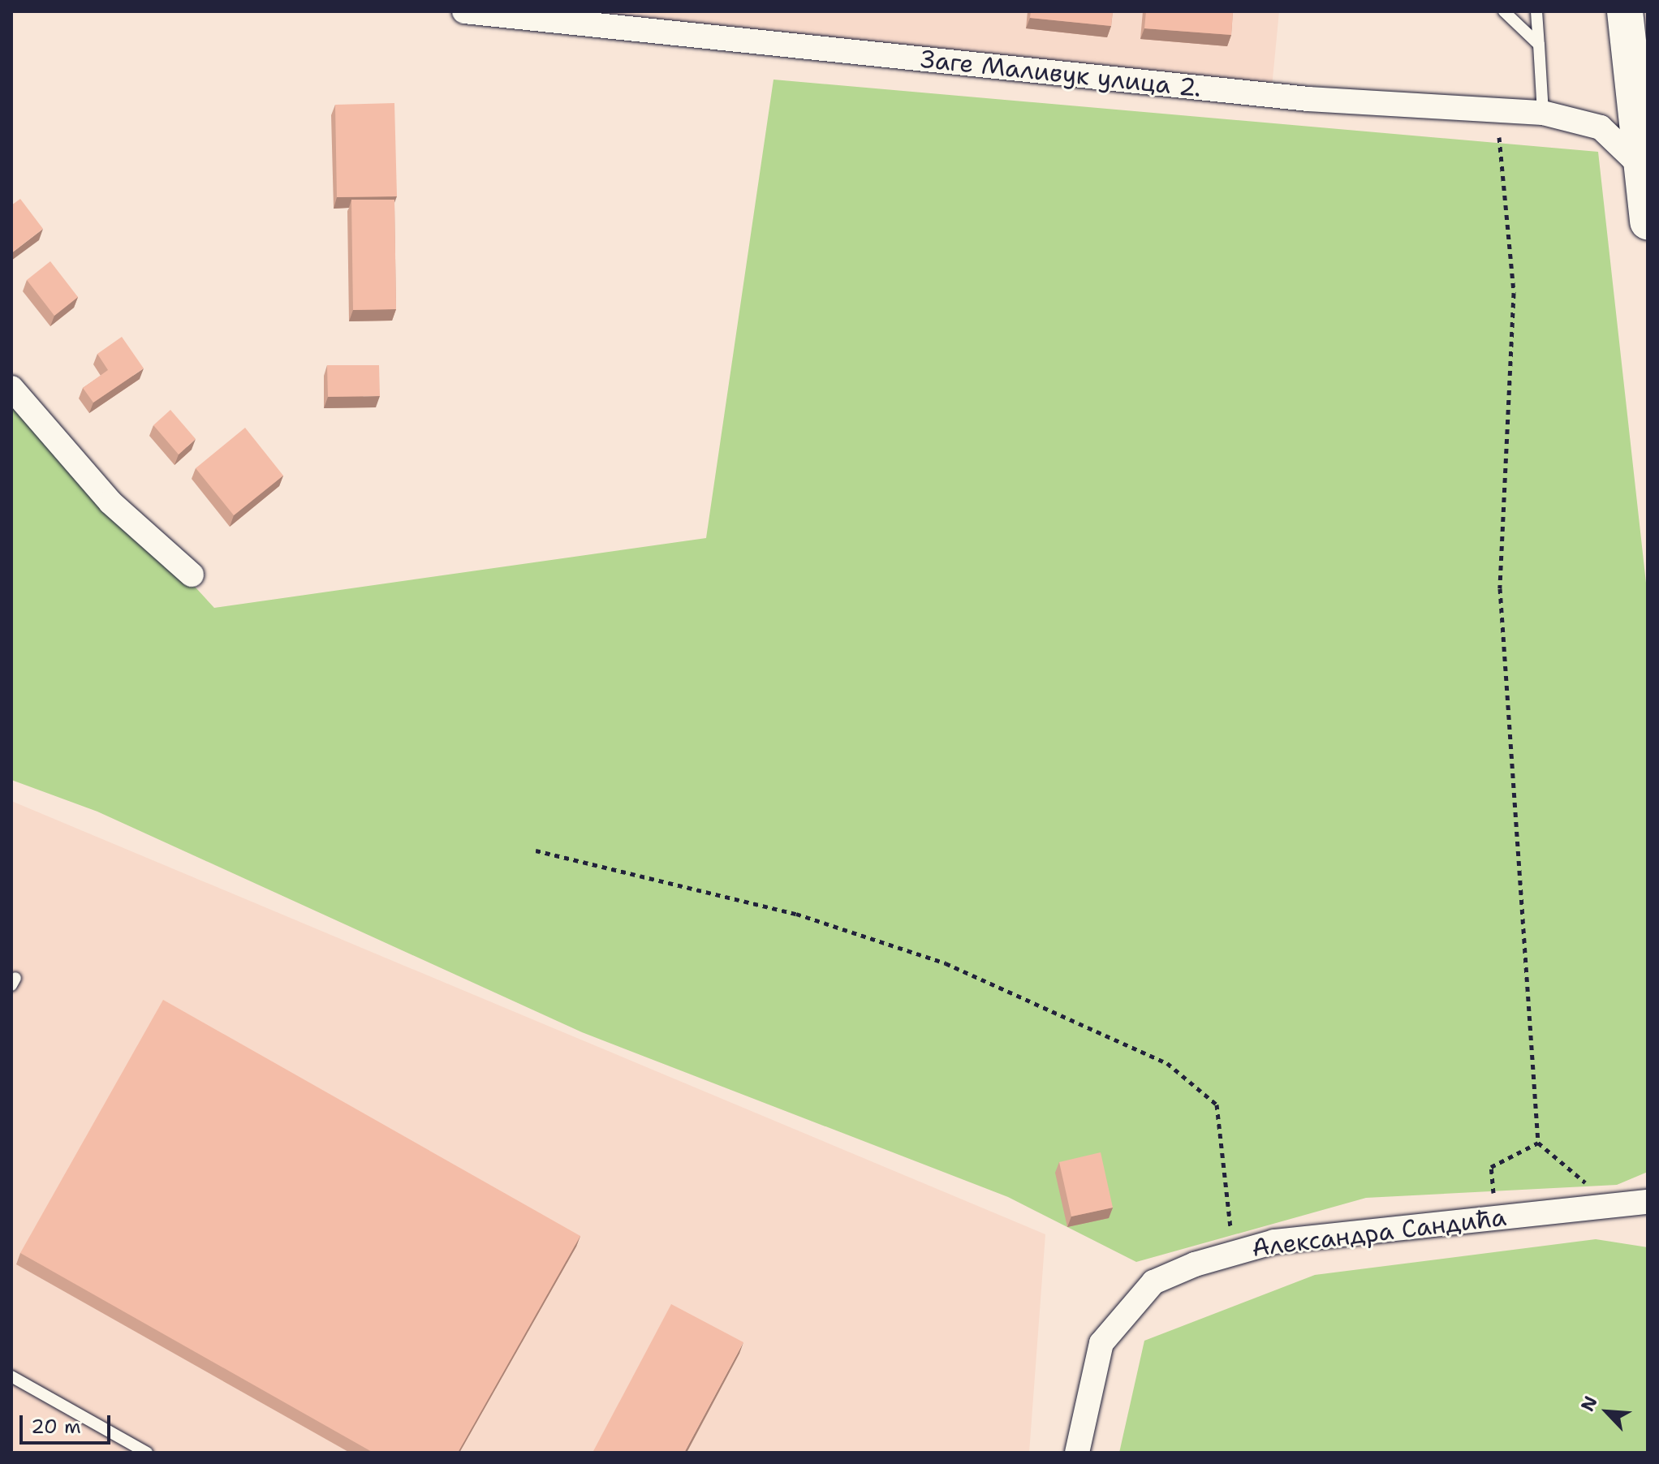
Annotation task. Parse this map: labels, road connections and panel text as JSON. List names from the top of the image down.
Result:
{
  "streets": {
    "street": ["Заге Маливук улица 2.", "Александра Сандића"]
  },
  "scale_bar": "20 m",
  "north": "top left"
}
